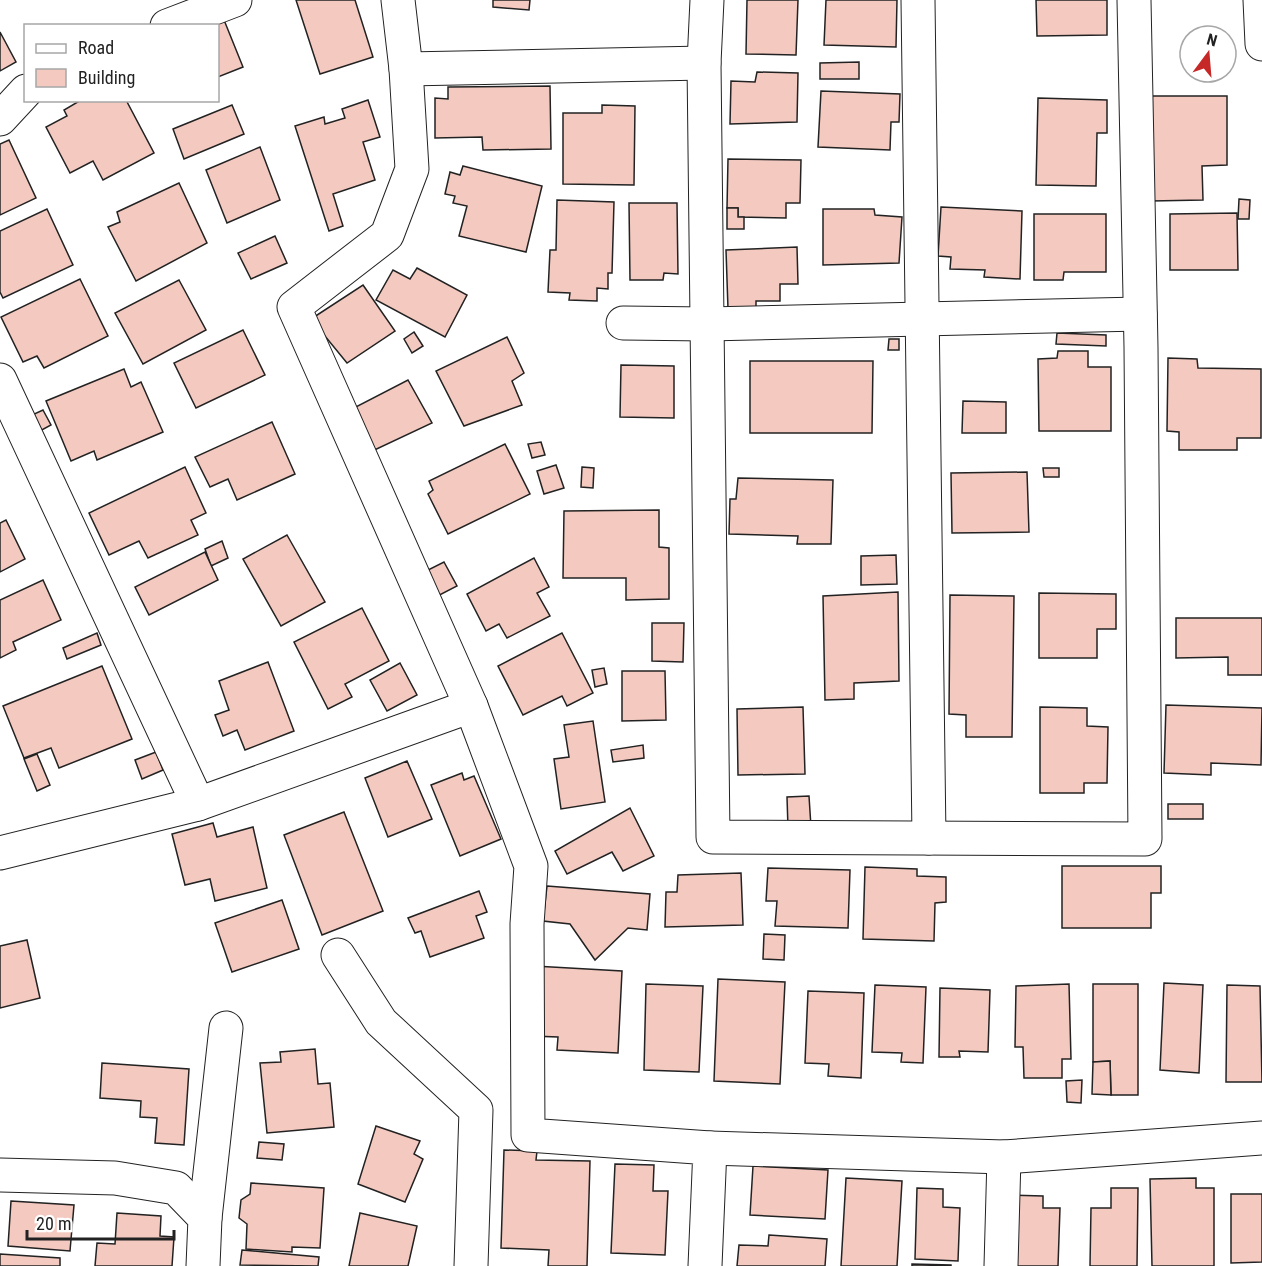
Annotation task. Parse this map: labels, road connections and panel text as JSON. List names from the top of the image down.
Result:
{
  "legend": ["Road", "Building"],
  "scale_bar": "20 m",
  "north": "top"
}
